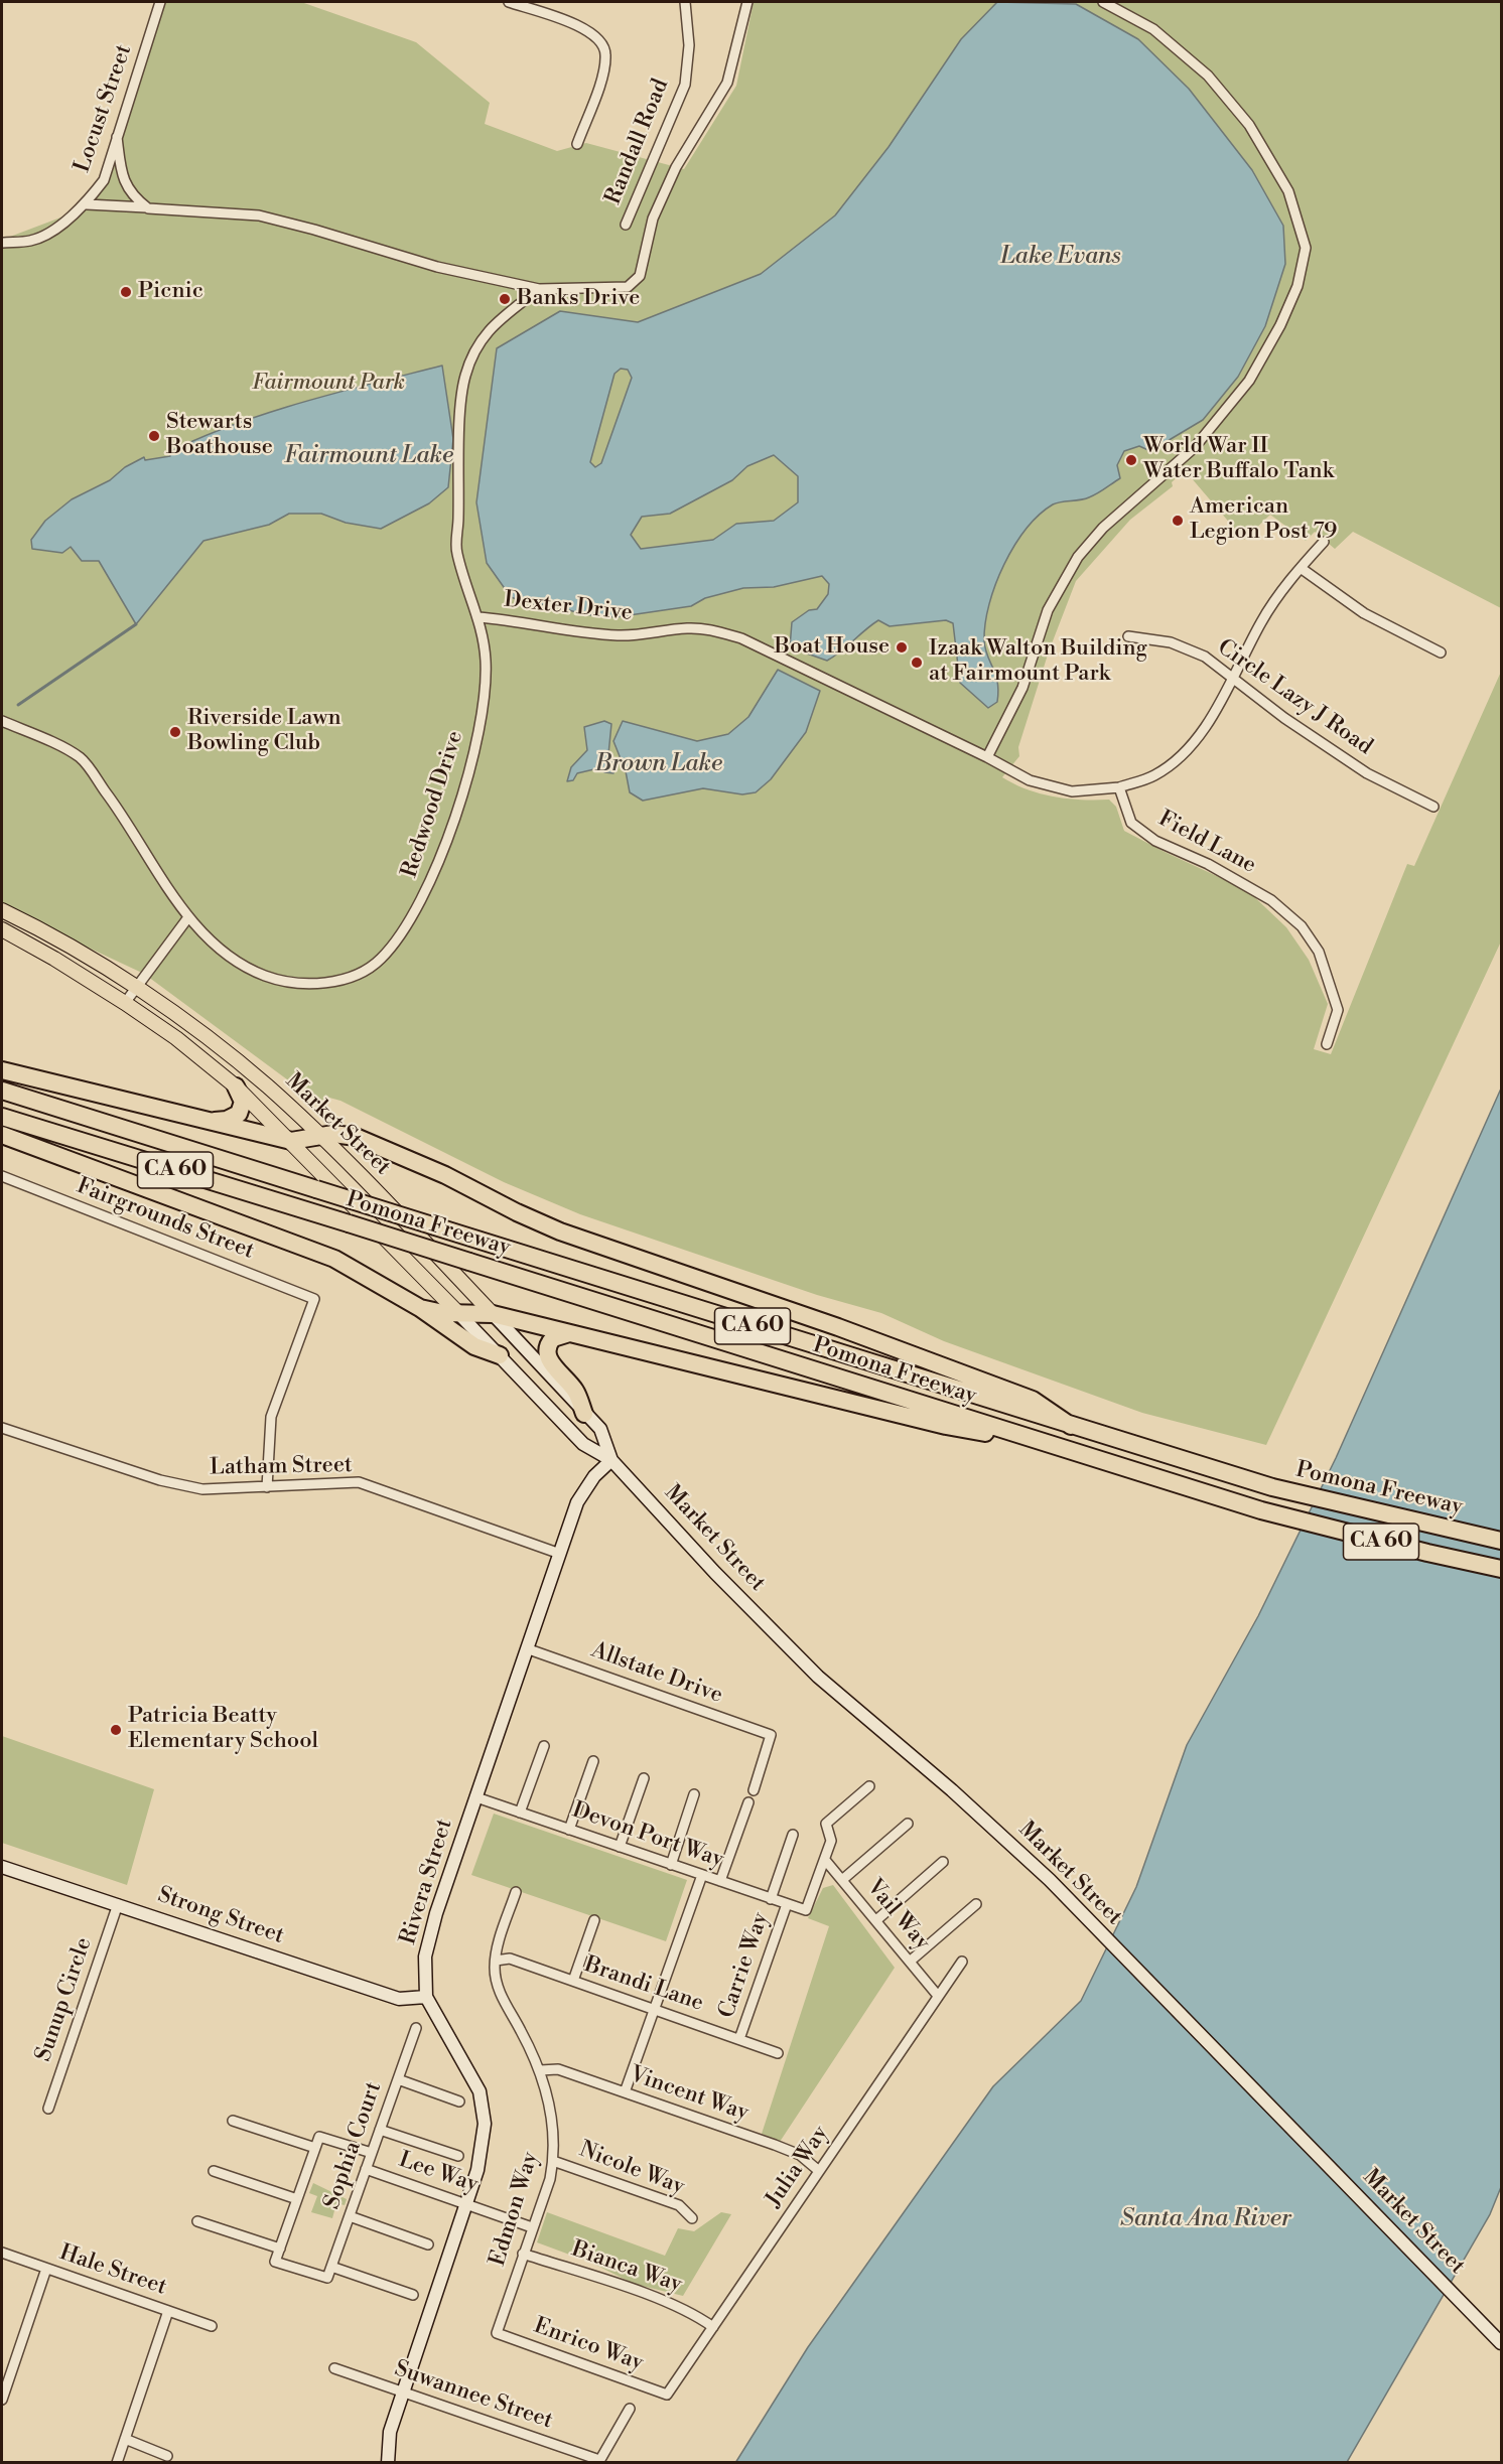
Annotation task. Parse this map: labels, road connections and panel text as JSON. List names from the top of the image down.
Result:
{
  "streets": {
    "highway": ["CA 60", "Pomona Freeway"],
    "main road": ["Market Street", "Rivera Street", "Strong Street"],
    "street": [
      "Locust Street",
      "Randall Road",
      "Dexter Drive",
      "Circle Lazy J Road",
      "Redwood Drive",
      "Field Lane",
      "Fairgrounds Street",
      "Latham Street",
      "Allstate Drive",
      "Devon Port Way",
      "Vail Way",
      "Carrie Way",
      "Brandi Lane",
      "Sunup Circle",
      "Vincent Way",
      "Sophia Court",
      "Julia Way",
      "Nicole Way",
      "Lee Way",
      "Edmon Way",
      "Bianca Way",
      "Hale Street",
      "Enrico Way",
      "Suwannee Street"
    ]
  },
  "crossings": [
    ["Dexter Drive", "Redwood Drive"],
    ["Market Street", "Rivera Street"],
    ["Fairgrounds Street", "Latham Street"],
    ["Latham Street", "Rivera Street"],
    ["Allstate Drive", "Rivera Street"],
    ["Devon Port Way", "Rivera Street"],
    ["Devon Port Way", "Vail Way"],
    ["Devon Port Way", "Carrie Way"],
    ["Rivera Street", "Strong Street"],
    ["Rivera Street", "Lee Way"],
    ["Rivera Street", "Suwannee Street"],
    ["Vail Way", "Julia Way"],
    ["Strong Street", "Sunup Circle"],
    ["Carrie Way", "Brandi Lane"],
    ["Brandi Lane", "Edmon Way"],
    ["Vincent Way", "Julia Way"],
    ["Vincent Way", "Edmon Way"],
    ["Sophia Court", "Lee Way"],
    ["Julia Way", "Bianca Way"],
    ["Julia Way", "Enrico Way"],
    ["Nicole Way", "Edmon Way"],
    ["Lee Way", "Edmon Way"],
    ["Edmon Way", "Bianca Way"],
    ["Edmon Way", "Enrico Way"]
  ],
  "water": [
    "Lake Evans",
    "Fairmount Lake",
    "Brown Lake",
    "Santa Ana River"
  ],
  "parks": ["Fairmount Park"],
  "places": [
    "Picnic",
    "Banks Drive",
    "Stewarts Boathouse",
    "World War II Water Buffalo Tank",
    "American Legion Post 79",
    "Boat House",
    "Izaak Walton Building at Fairmount Park",
    "Riverside Lawn Bowling Club",
    "Patricia Beatty Elementary School"
  ]
}
